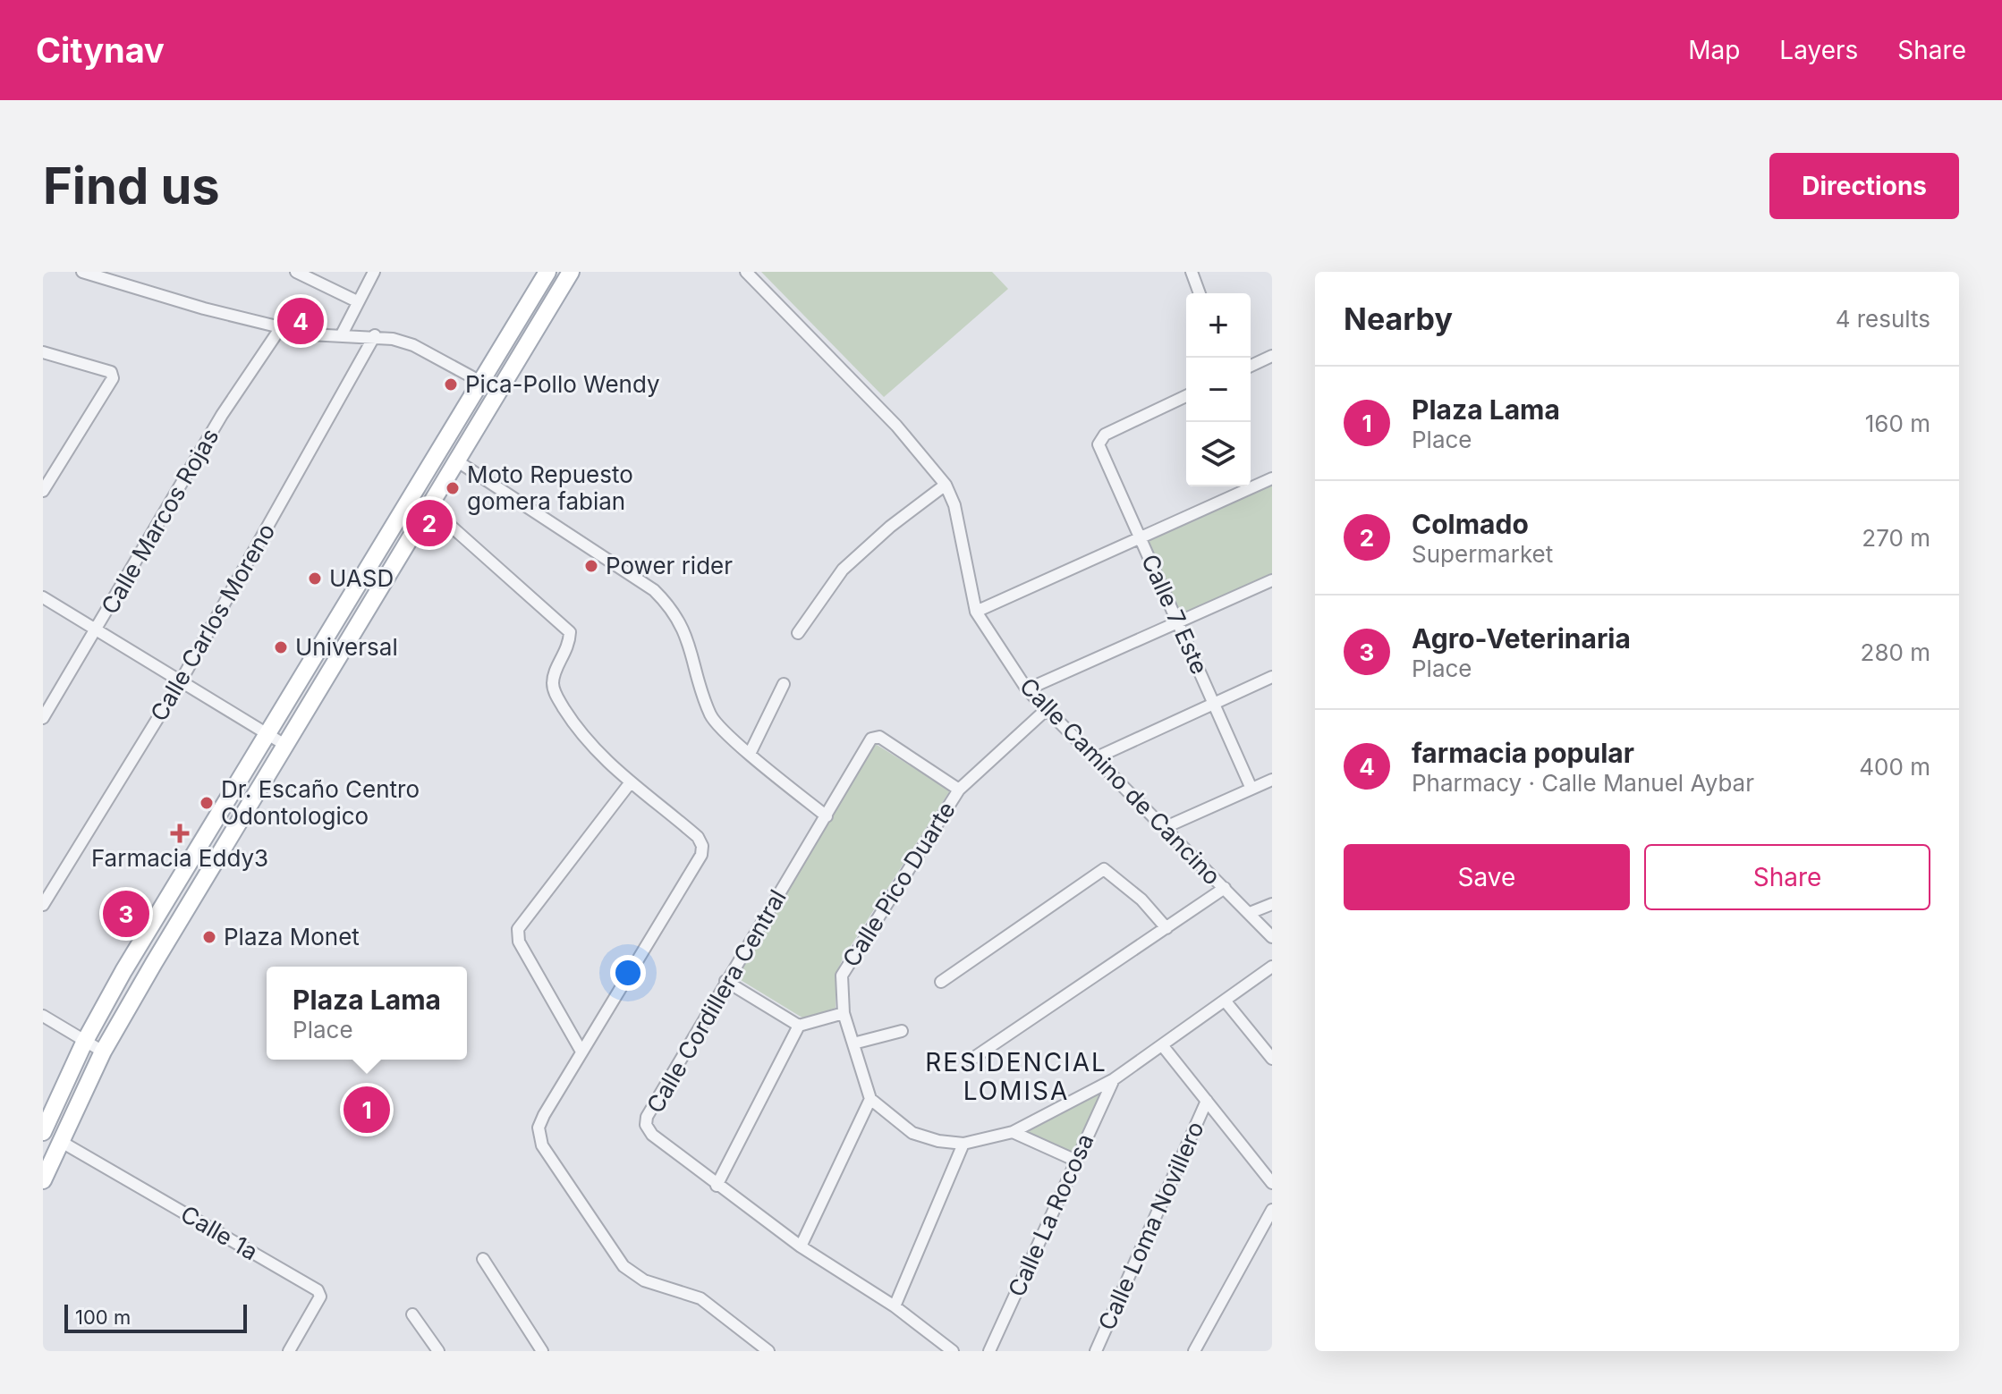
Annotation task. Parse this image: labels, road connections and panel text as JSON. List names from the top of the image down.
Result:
{
  "streets": {
    "street": [
      "Calle Marcos Rojas",
      "Calle 7 Este",
      "Calle Carlos Moreno",
      "Calle Camino de Cancino",
      "Calle Pico Duarte",
      "Calle Cordillera Central",
      "Calle La Rocosa",
      "Calle Loma Novillero",
      "Calle 1a"
    ]
  },
  "crossings": [
    ["Calle Camino de Cancino", "Calle Pico Duarte"],
    ["Calle Pico Duarte", "Calle Cordillera Central"]
  ],
  "districts": ["RESIDENCIAL LOMISA"],
  "places": {
    "other": [
      "Pica-Pollo Wendy",
      "Moto Repuesto gomera fabian",
      "Power rider",
      "UASD",
      "Universal",
      "Dr. Escaño Centro Odontologico",
      "Plaza Monet"
    ],
    "health": ["Farmacia Eddy3"]
  },
  "scale_bar": "100 m",
  "page": {
    "header": "Citynav",
    "nav": ["Map", "Layers", "Share"],
    "buttons": [
      "Directions",
      ["Save", "Share"]
    ],
    "title": "Find us",
    "heading": ["Nearby", "4 results"],
    "map_buttons": ["+", "−"],
    "pins": [
      "4",
      "2",
      "3",
      "1"
    ],
    "list": [
      {
        "mark": "1",
        "name": "Plaza Lama",
        "note": "Place",
        "value": "160 m"
      },
      {
        "mark": "2",
        "name": "Colmado",
        "note": "Supermarket",
        "value": "270 m"
      },
      {
        "mark": "3",
        "name": "Agro-Veterinaria",
        "note": "Place",
        "value": "280 m"
      },
      {
        "mark": "4",
        "name": "farmacia popular",
        "note": "Pharmacy · Calle Manuel Aybar",
        "value": "400 m"
      }
    ],
    "popup": ["Plaza Lama", "Place"],
    "scale": "100 m"
  }
}
